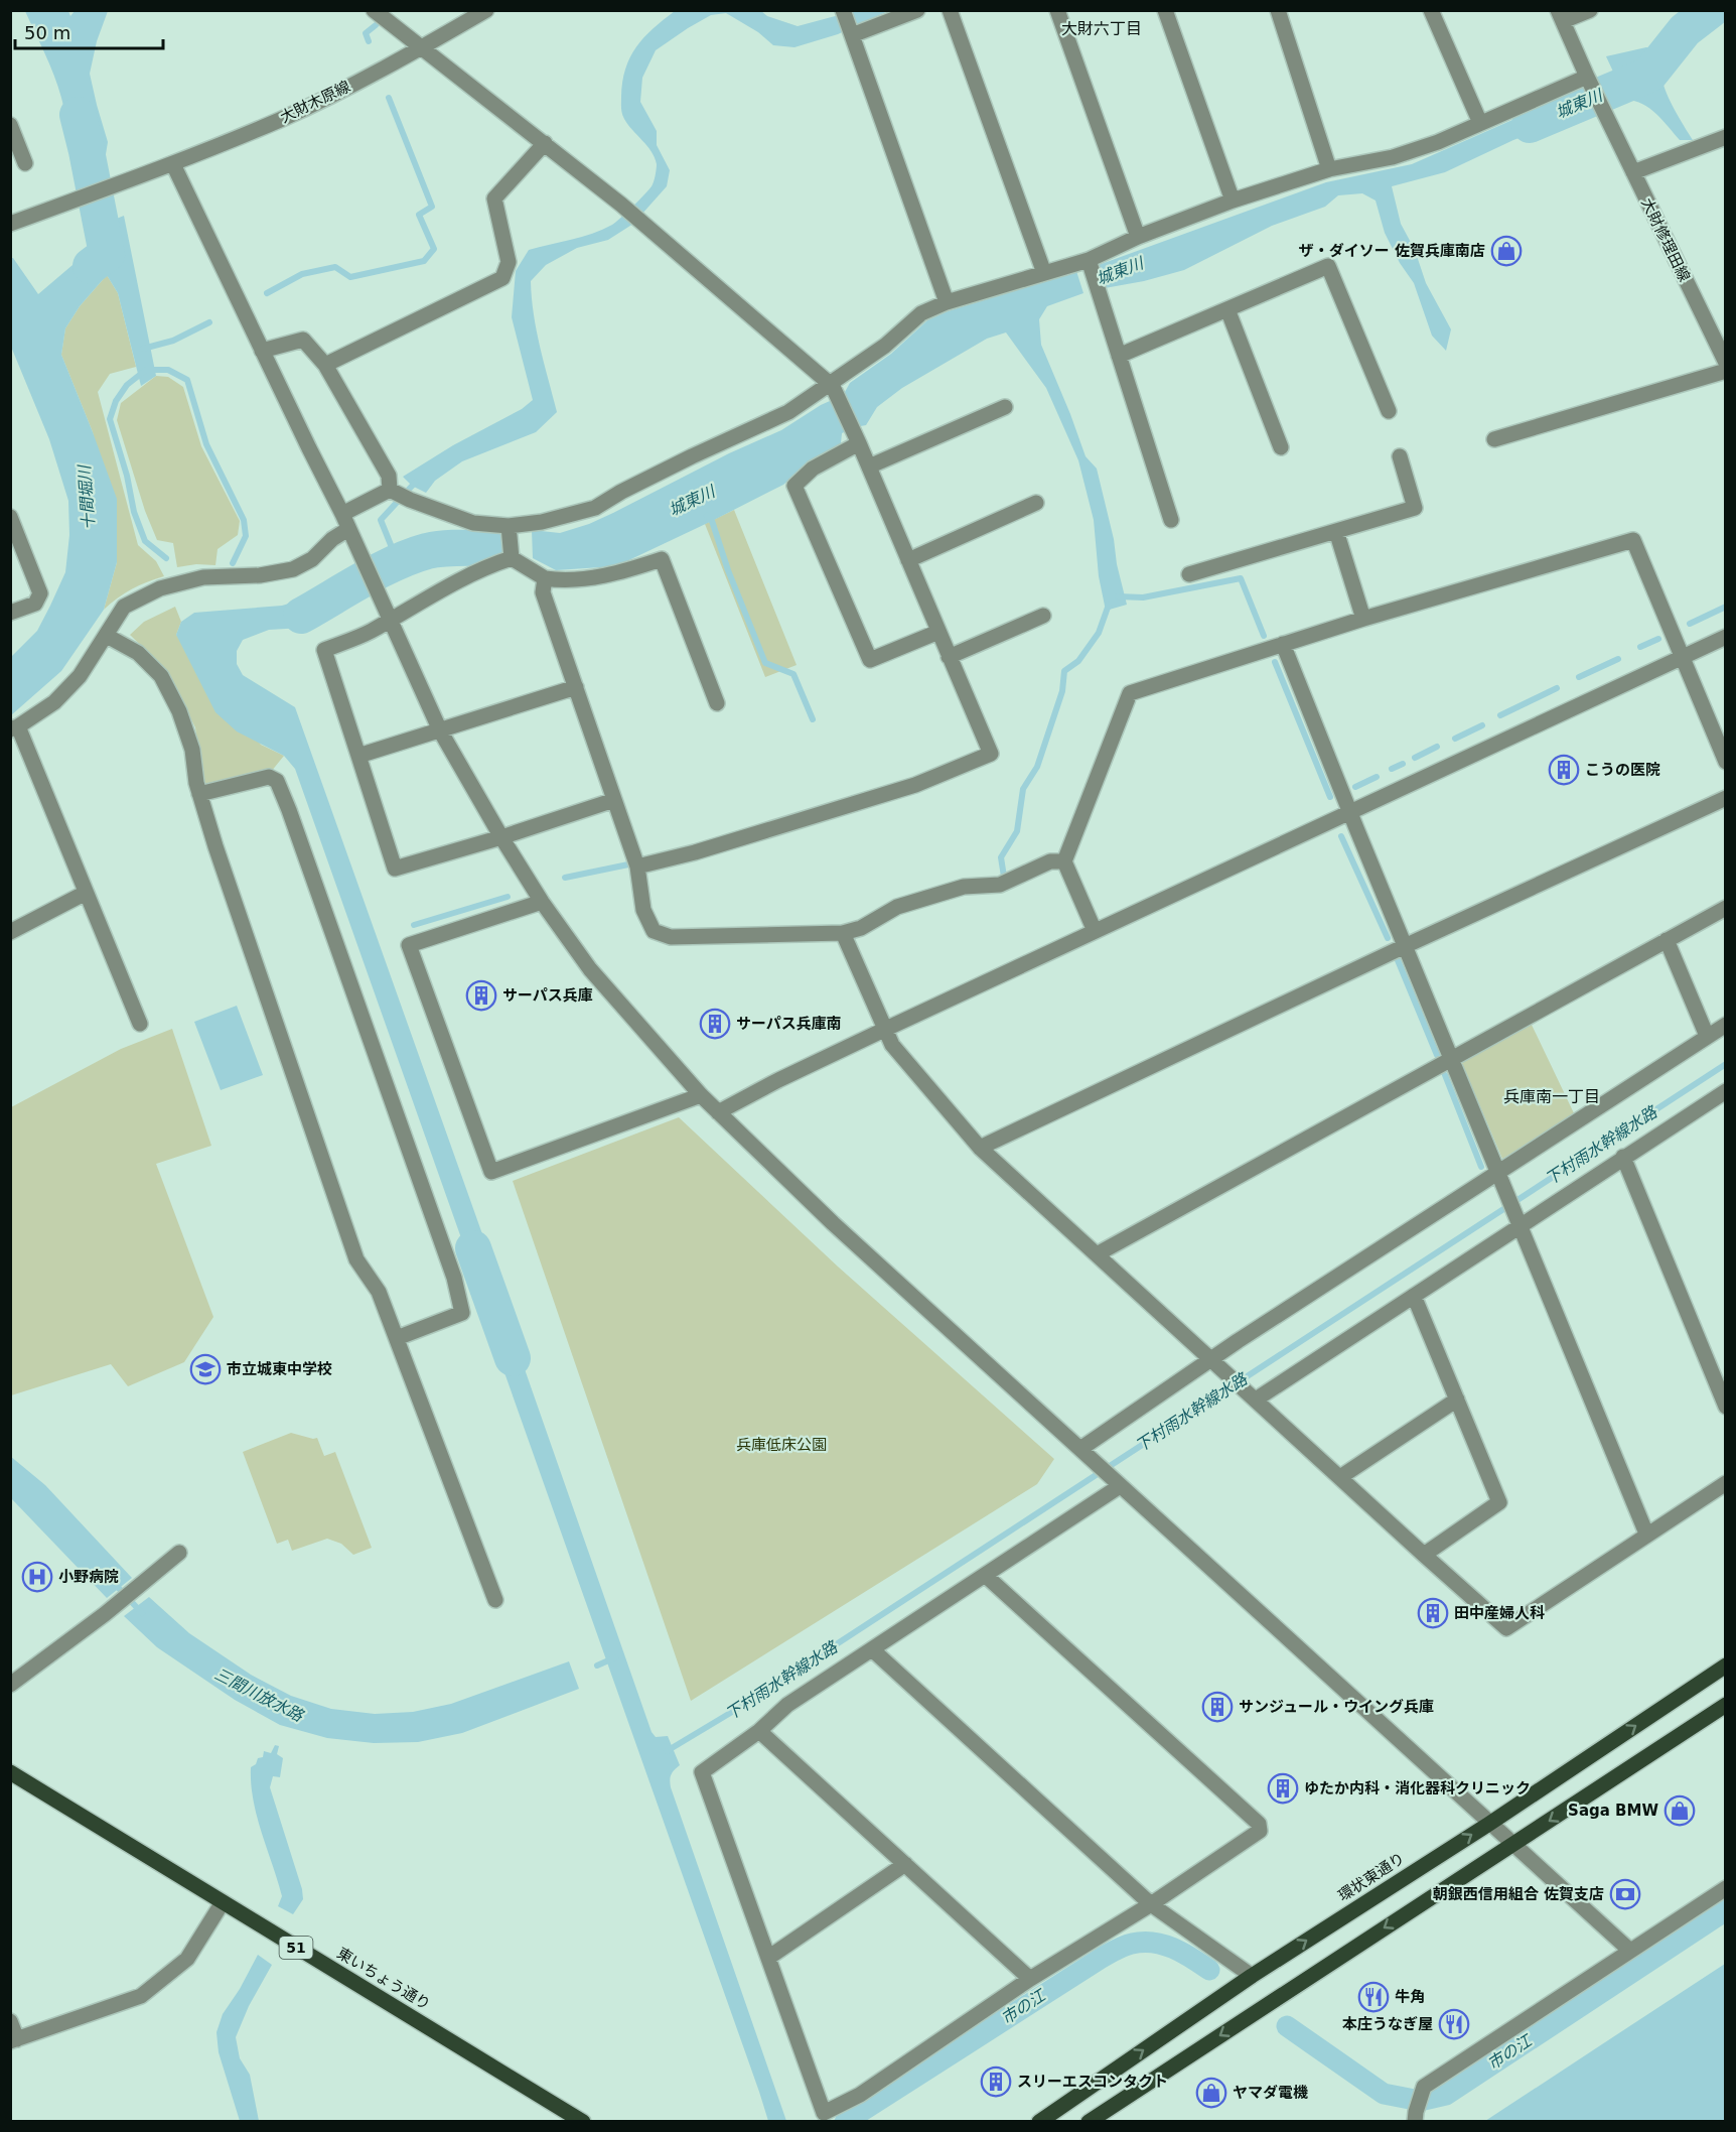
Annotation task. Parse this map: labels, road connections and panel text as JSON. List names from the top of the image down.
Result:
{
  "streets": {
    "main road": ["環状東通り", "51", "東いちょう通り"],
    "street": ["大財木原線", "大財修理田線"]
  },
  "districts": ["大財六丁目", "兵庫南一丁目"],
  "water": [
    "城東川",
    "十間堀川",
    "下村雨水幹線水路",
    "三間川放水路",
    "市の江"
  ],
  "parks": ["兵庫低床公園"],
  "places": {
    "shop": ["ザ・ダイソー 佐賀兵庫南店", "Saga BMW", "ヤマダ電機"],
    "building": [
      "こうの医院",
      "サーパス兵庫",
      "サーパス兵庫南",
      "田中産婦人科",
      "サンジュール・ウイング兵庫",
      "ゆたか内科・消化器科クリニック",
      "スリーエスコンタクト"
    ],
    "school or university": ["市立城東中学校"],
    "hospital": ["小野病院"],
    "bank": ["朝銀西信用組合 佐賀支店"],
    "restaurant": ["牛角", "本庄うなぎ屋"]
  },
  "scale_bar": "50 m"
}
